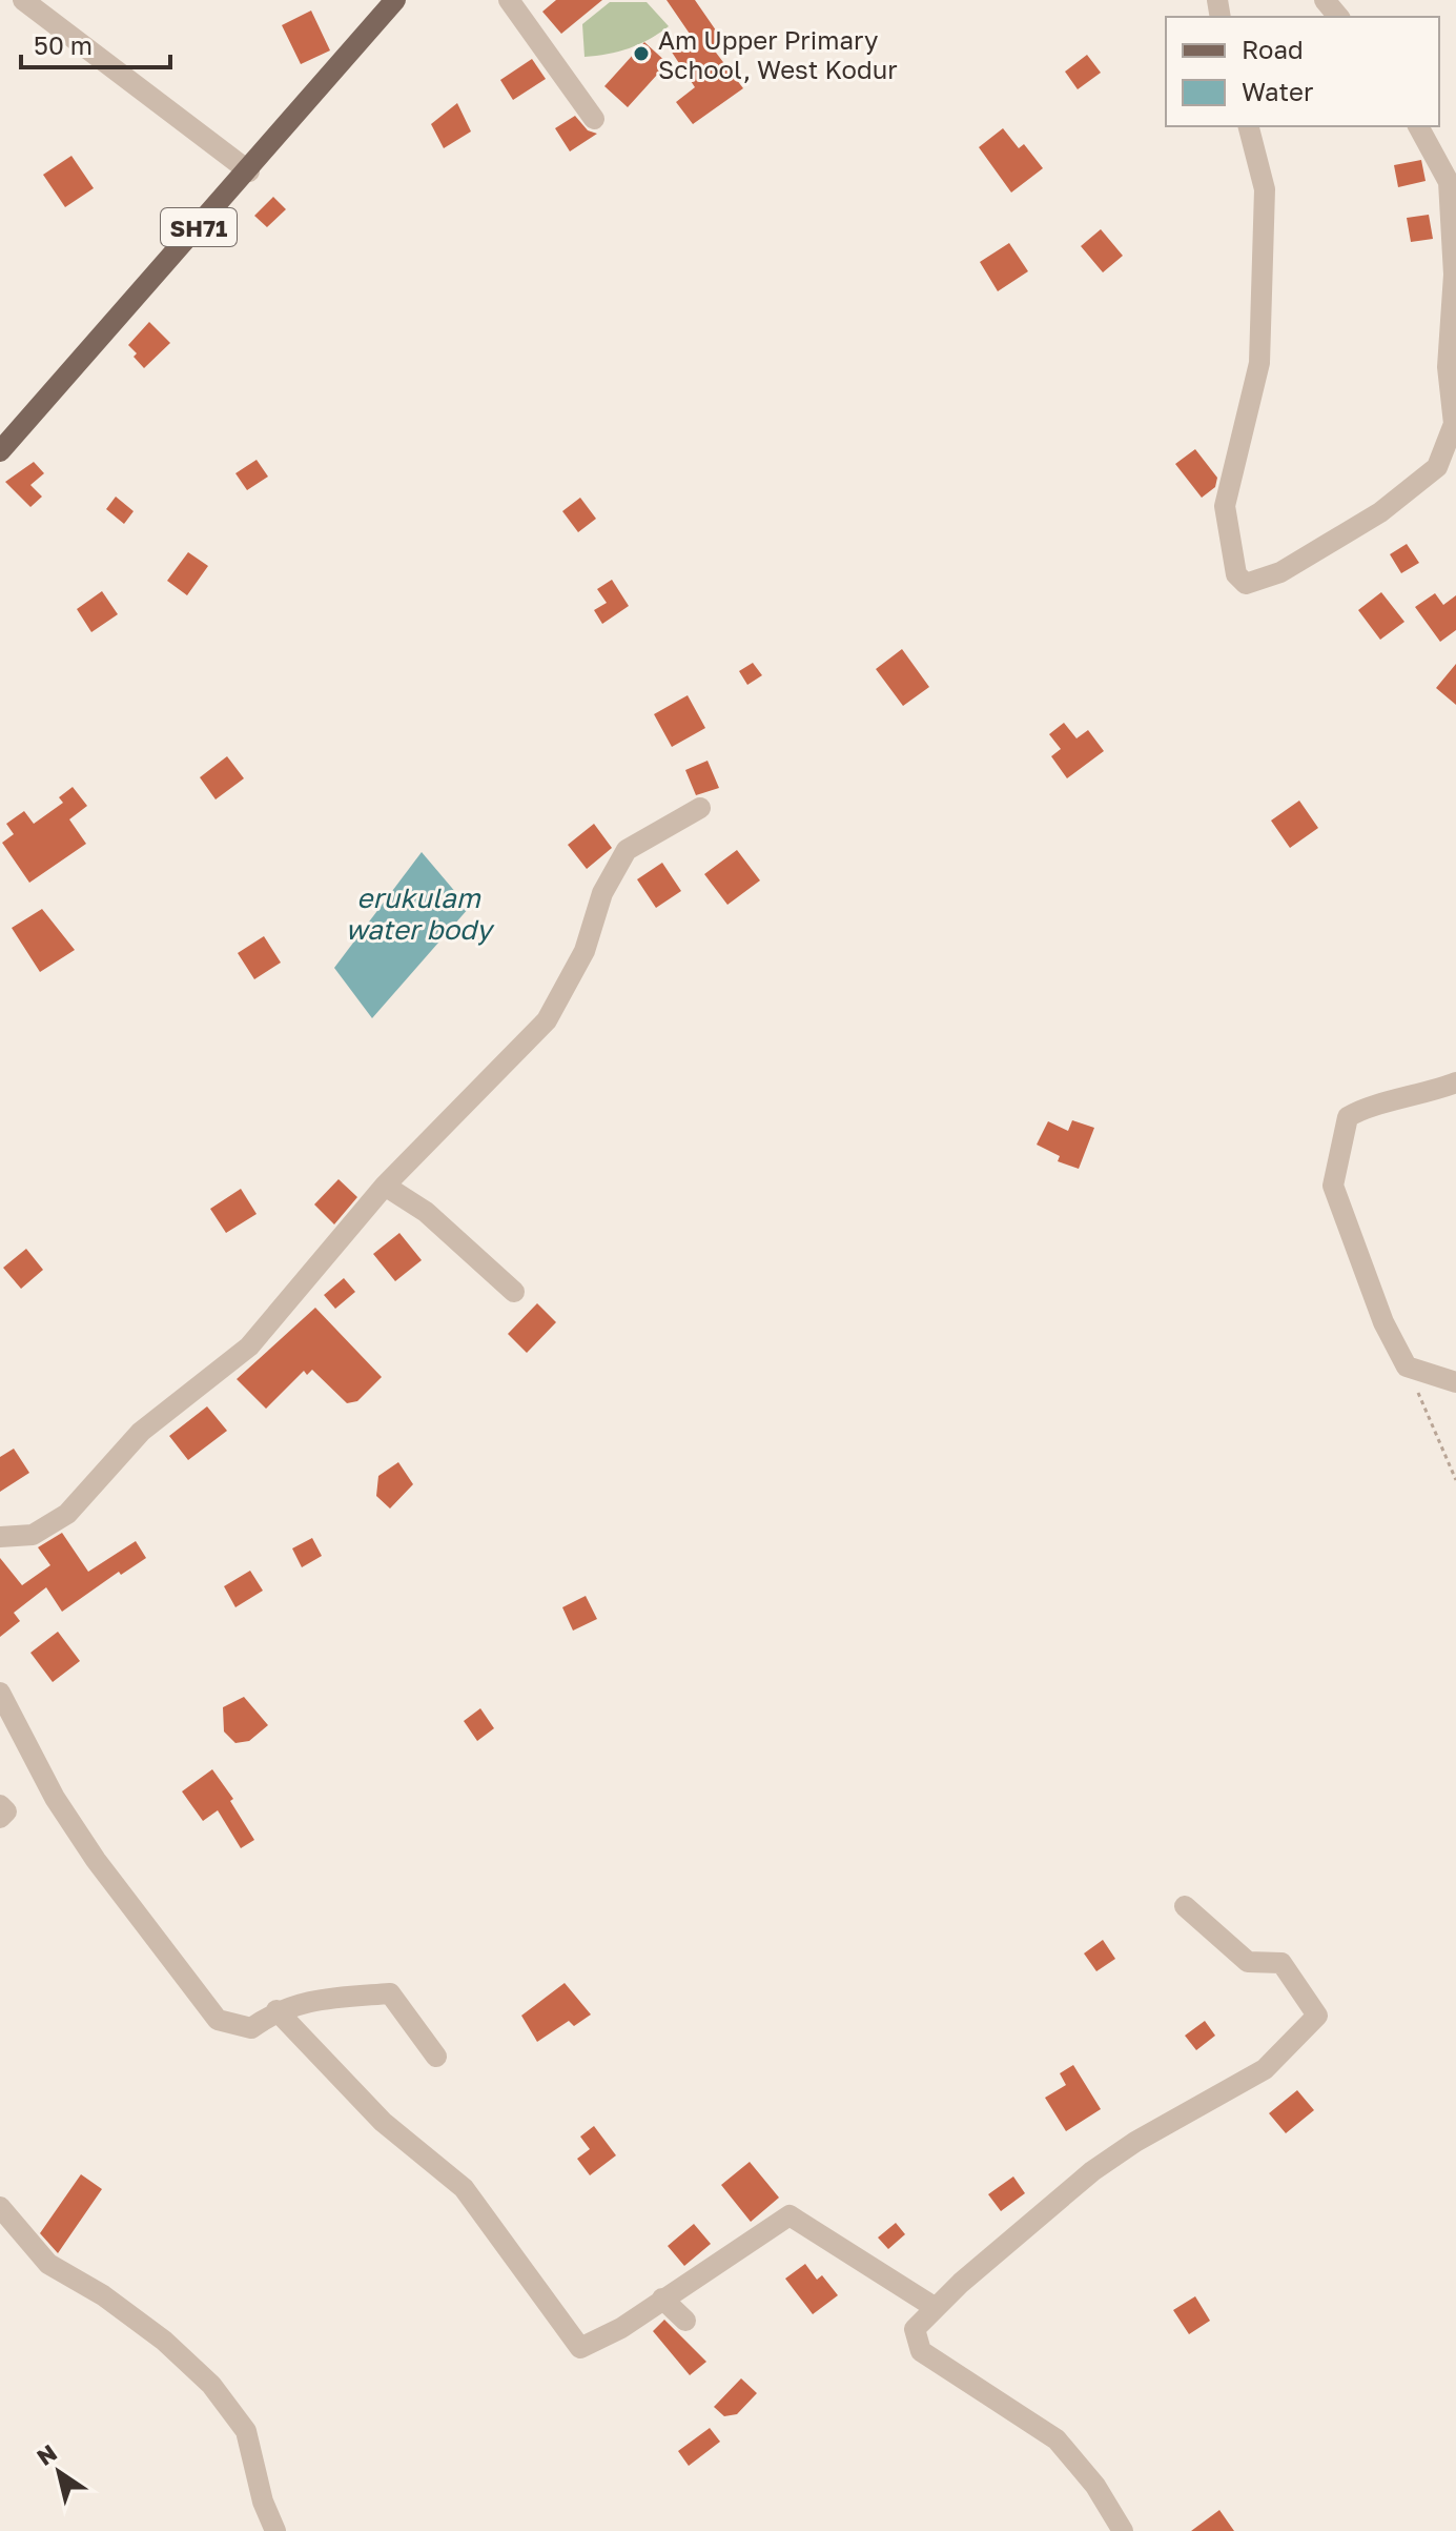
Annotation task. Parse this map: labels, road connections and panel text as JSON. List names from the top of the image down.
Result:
{
  "streets": {
    "main road": ["SH71"]
  },
  "water": ["erukulam water body"],
  "places": ["Am Upper Primary School, West Kodur"],
  "legend": ["Road", "Water"],
  "scale_bar": "50 m",
  "north": "top left"
}
